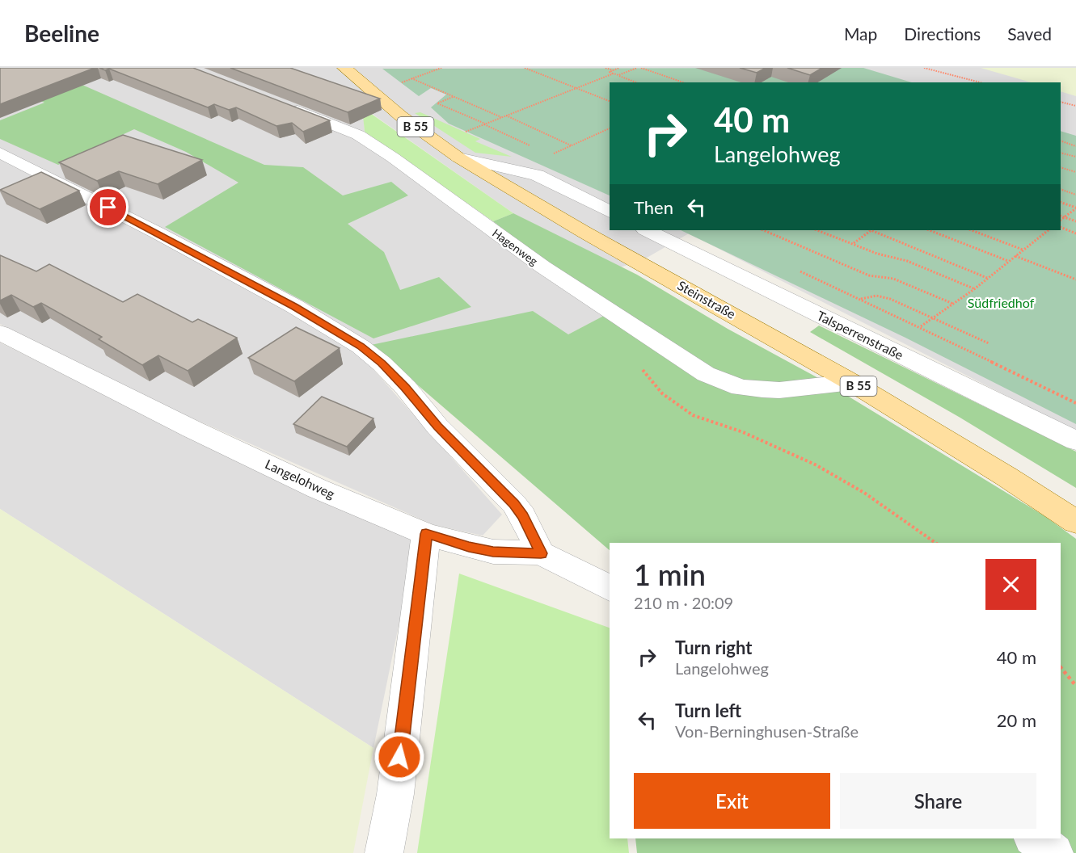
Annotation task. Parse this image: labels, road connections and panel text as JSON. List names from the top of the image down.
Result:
{
  "streets": {
    "main road": ["B 55", "Steinstraße"],
    "street": ["Hagenweg", "Talsperrenstraße", "Langelohweg"]
  },
  "crossings": [
    ["Hagenweg", "Steinstraße"]
  ],
  "parks": ["Südfriedhof"],
  "page": {
    "header": "Beeline",
    "nav": ["Map", "Directions", "Saved"],
    "turn": ["40 m", "Langelohweg"],
    "then": "Then",
    "heading": ["1 min", "210 m · 20:09"],
    "list": [
      {
        "name": "Turn right",
        "note": "Langelohweg",
        "value": "40 m"
      },
      {
        "name": "Turn left",
        "note": "Von-Berninghusen-Straße",
        "value": "20 m"
      }
    ],
    "buttons": ["Exit", "Share"]
  }
}
